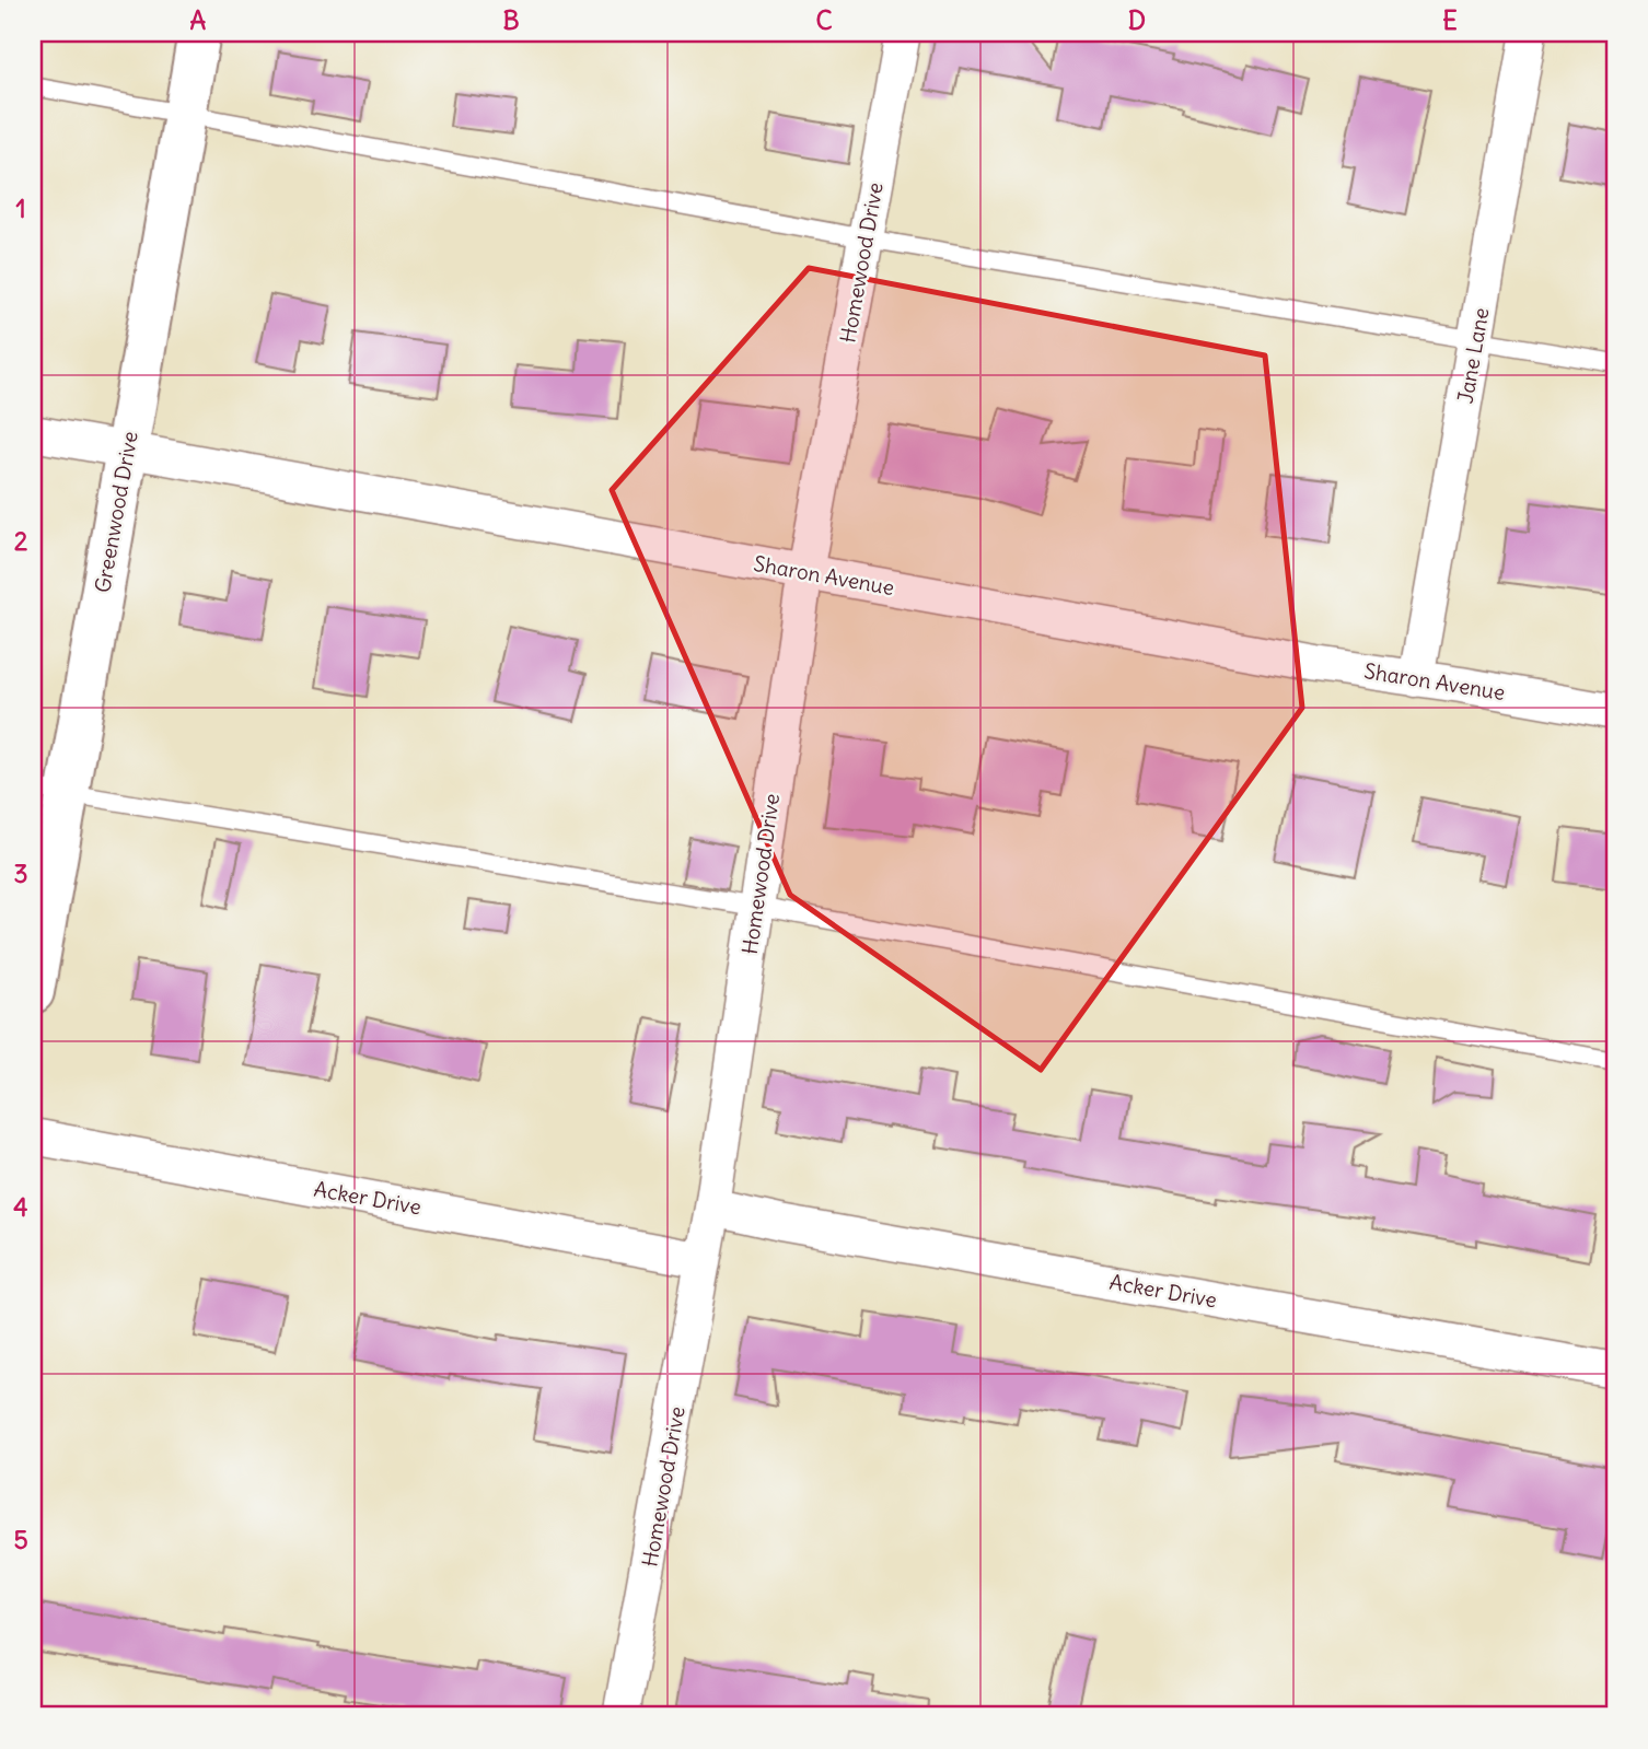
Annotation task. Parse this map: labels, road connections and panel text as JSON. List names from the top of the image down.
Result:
{
  "streets": {
    "street": [
      "Homewood Drive",
      "Jane Lane",
      "Greenwood Drive",
      "Sharon Avenue",
      "Acker Drive"
    ]
  },
  "crossings": [
    ["Homewood Drive", "Sharon Avenue"],
    ["Homewood Drive", "Acker Drive"],
    ["Jane Lane", "Sharon Avenue"],
    ["Greenwood Drive", "Sharon Avenue"]
  ],
  "grid": {
    "columns": [
      "A",
      "B",
      "C",
      "D",
      "E"
    ],
    "rows": [
      "1",
      "2",
      "3",
      "4",
      "5"
    ]
  }
}
